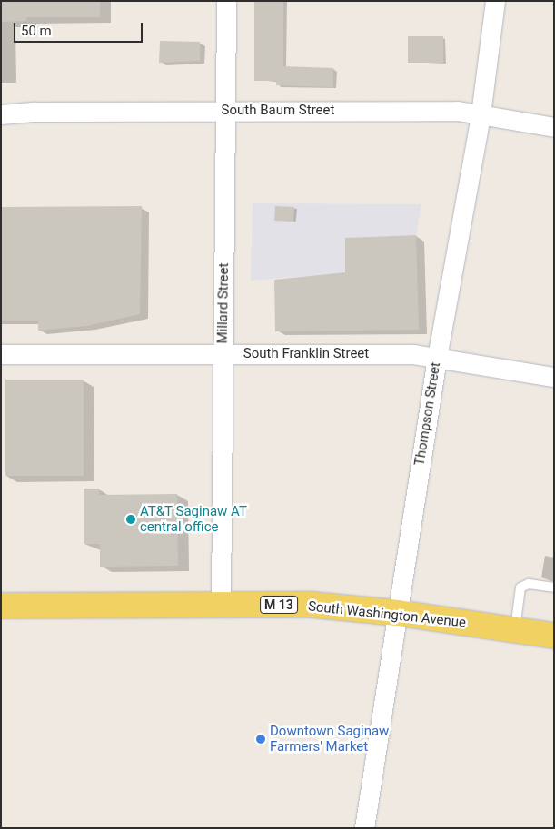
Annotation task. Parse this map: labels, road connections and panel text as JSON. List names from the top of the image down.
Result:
{
  "streets": {
    "main road": ["M 13", "South Washington Avenue"],
    "street": [
      "South Baum Street",
      "Millard Street",
      "South Franklin Street",
      "Thompson Street"
    ]
  },
  "crossings": [
    ["South Baum Street", "Millard Street"],
    ["South Baum Street", "Thompson Street"],
    ["Millard Street", "South Franklin Street"],
    ["Millard Street", "South Washington Avenue"],
    ["South Franklin Street", "Thompson Street"],
    ["Thompson Street", "South Washington Avenue"]
  ],
  "places": ["AT&T Saginaw AT central office", "Downtown Saginaw Farmers' Market"],
  "scale_bar": "50 m"
}
